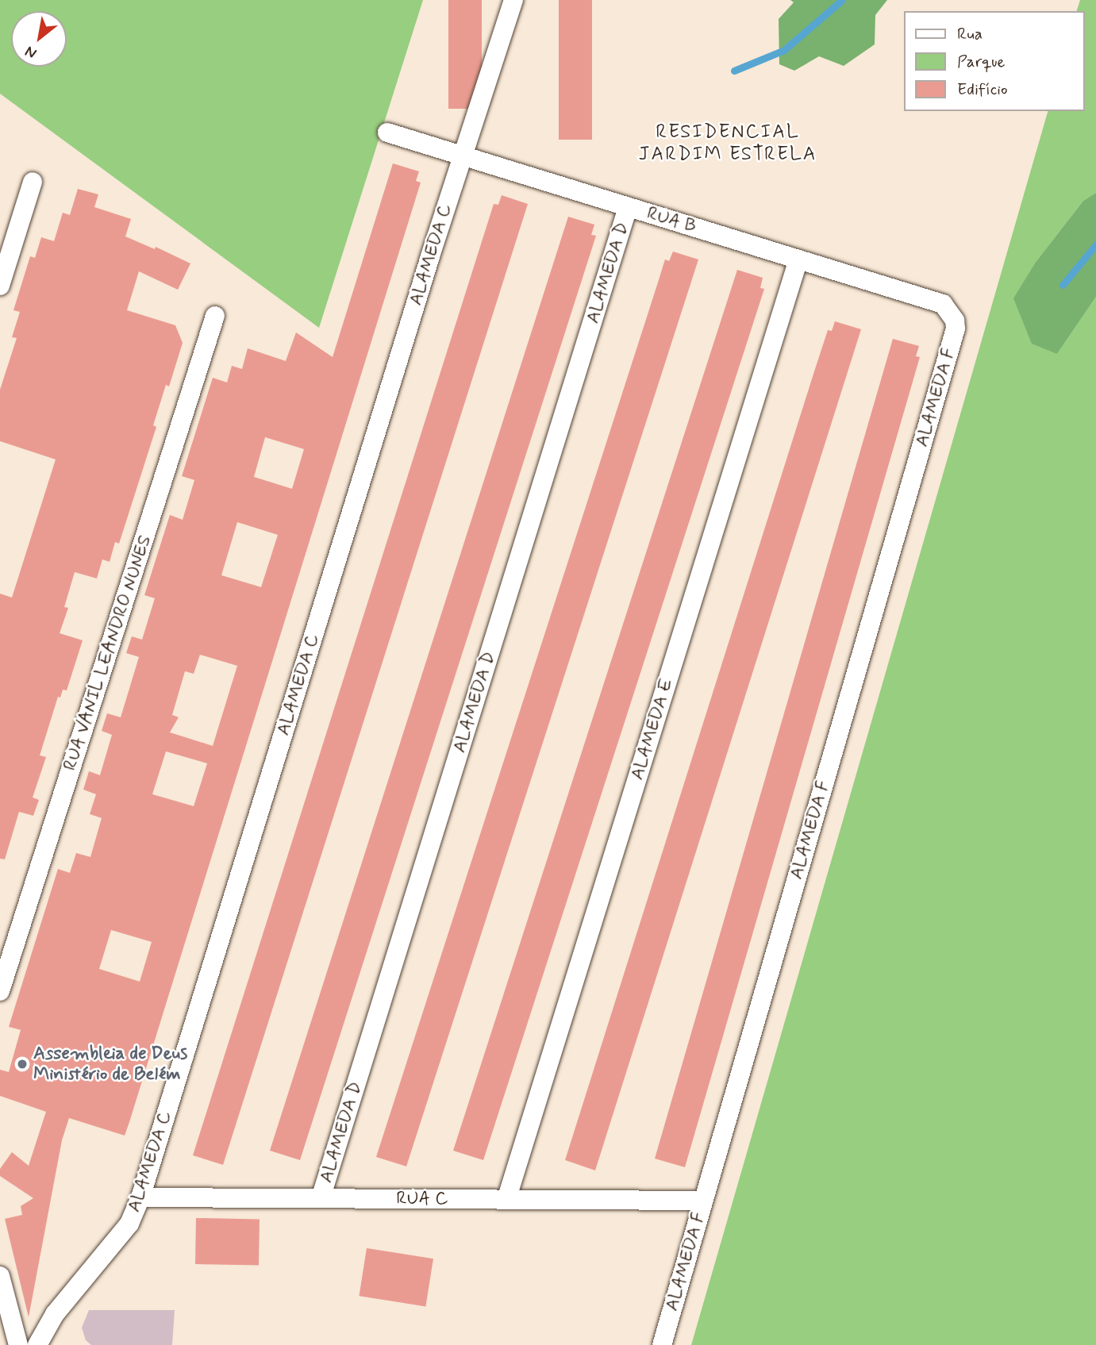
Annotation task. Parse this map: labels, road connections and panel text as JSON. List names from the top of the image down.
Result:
{
  "streets": {
    "street": [
      "RUA B",
      "ALAMEDA C",
      "ALAMEDA D",
      "ALAMEDA F",
      "RUA VANIL LEANDRO NUNES",
      "ALAMEDA E",
      "RUA C"
    ]
  },
  "crossings": [
    ["RUA B", "ALAMEDA C"],
    ["RUA B", "ALAMEDA D"],
    ["RUA B", "ALAMEDA F"],
    ["RUA B", "ALAMEDA E"],
    ["ALAMEDA C", "RUA C"],
    ["ALAMEDA D", "RUA C"],
    ["ALAMEDA F", "RUA C"],
    ["ALAMEDA E", "RUA C"]
  ],
  "districts": ["RESIDENCIAL JARDIM ESTRELA"],
  "places": ["Assembleia de Deus Ministério de Belém"],
  "legend": ["Rua", "Parque", "Edifício"],
  "north": "bottom left"
}
